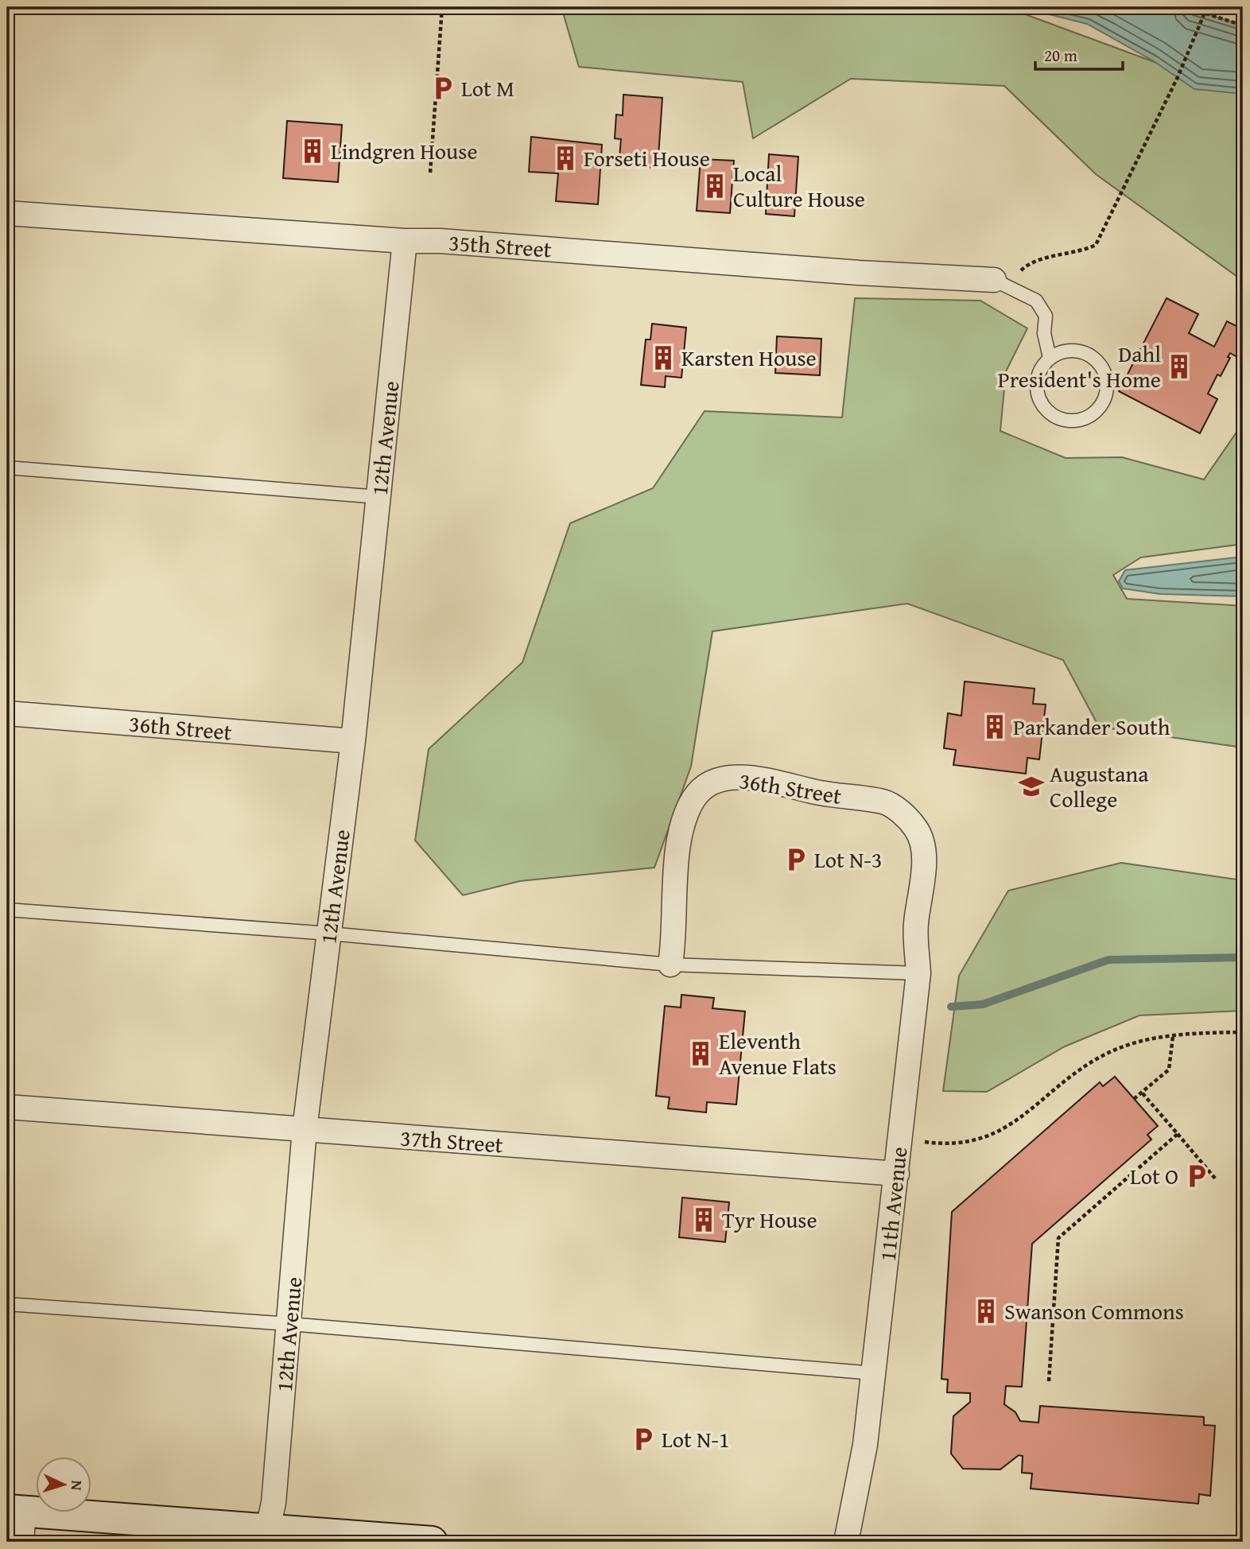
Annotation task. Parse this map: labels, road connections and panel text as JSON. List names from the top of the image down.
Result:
{
  "streets": {
    "street": [
      "35th Street",
      "12th Avenue",
      "36th Street",
      "37th Street",
      "11th Avenue"
    ]
  },
  "crossings": [
    ["35th Street", "12th Avenue"],
    ["12th Avenue", "36th Street"],
    ["12th Avenue", "37th Street"],
    ["36th Street", "11th Avenue"],
    ["37th Street", "11th Avenue"]
  ],
  "places": {
    "parking": [
      "Lot M",
      "Lot N-3",
      "Lot O",
      "Lot N-1"
    ],
    "building": [
      "Lindgren House",
      "Forseti House",
      "Local Culture House",
      "Karsten House",
      "Dahl President's Home",
      "Parkander South",
      "Eleventh Avenue Flats",
      "Tyr House",
      "Swanson Commons"
    ],
    "school or university": ["Augustana College"]
  },
  "scale_bar": "20 m",
  "north": "right"
}
